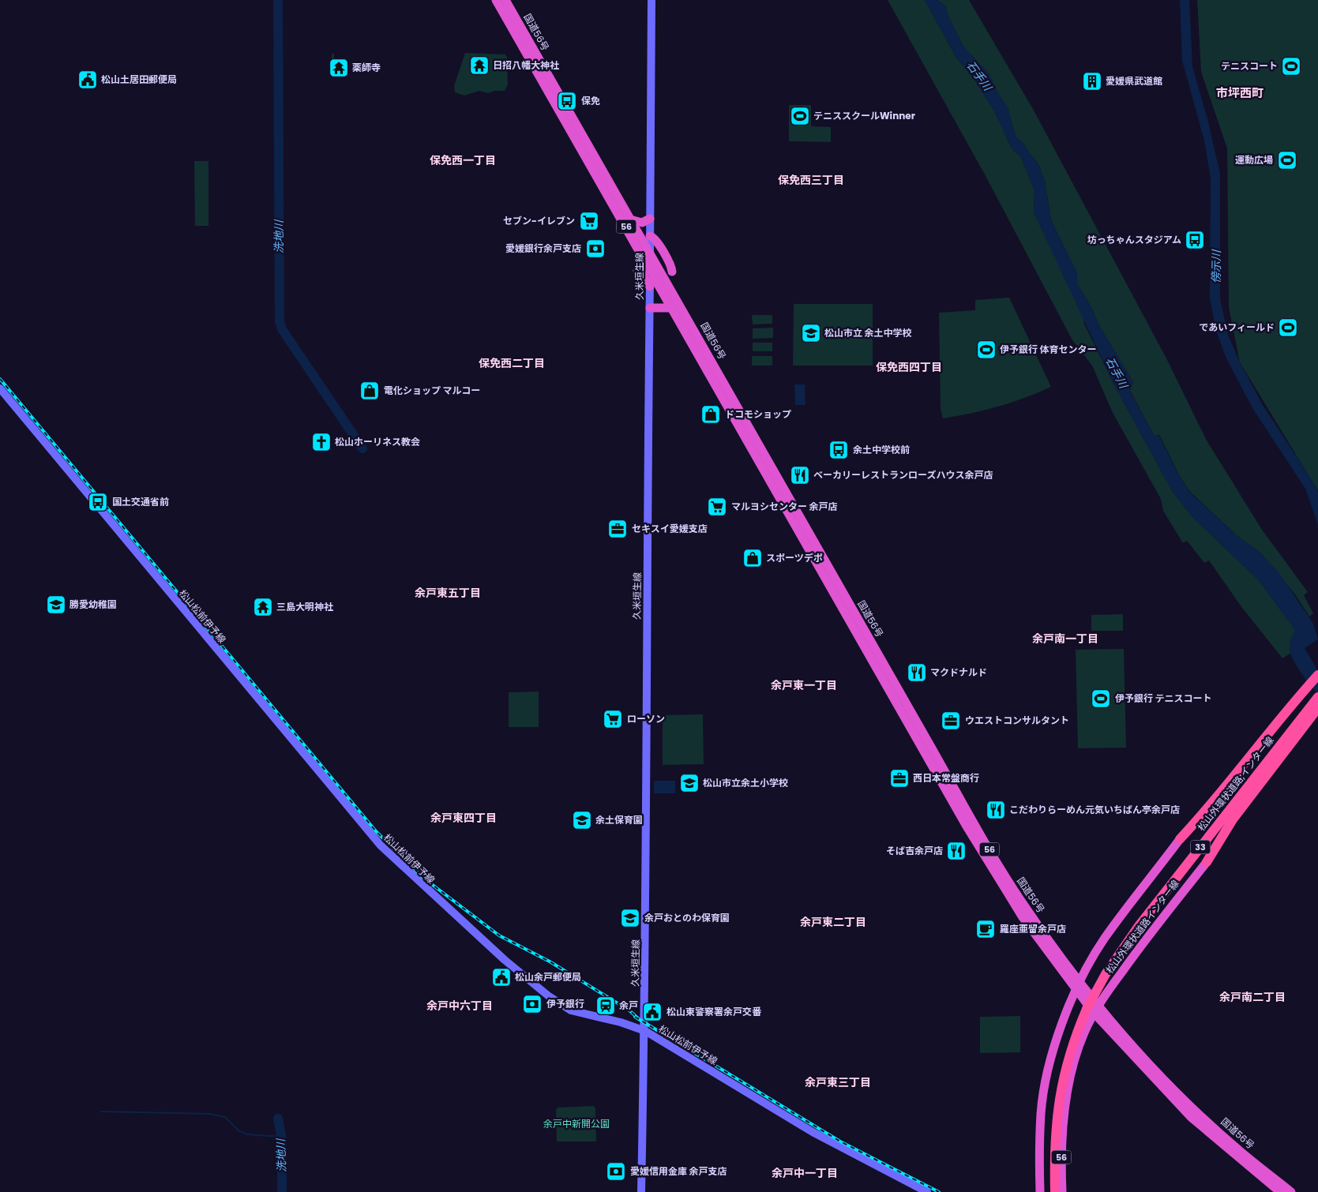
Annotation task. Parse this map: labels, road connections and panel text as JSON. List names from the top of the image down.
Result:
{
  "streets": {
    "highway": [
      "国道56号",
      "56",
      "松山外環状道路;インター線",
      "33",
      "松山外環状道路インター線"
    ],
    "main road": ["久米垣生線", "松山松前伊予線"]
  },
  "crossings": [
    ["国道56号", "56"],
    ["国道56号", "久米垣生線"],
    ["国道56号", "松山外環状道路;インター線"],
    ["国道56号", "33"],
    ["国道56号", "松山外環状道路インター線"],
    ["56", "久米垣生線"],
    ["56", "松山外環状道路;インター線"],
    ["56", "33"],
    ["56", "松山外環状道路インター線"],
    ["久米垣生線", "松山松前伊予線"],
    ["松山外環状道路;インター線", "松山外環状道路インター線"]
  ],
  "districts": [
    "市坪西町",
    "保免西一丁目",
    "保免西三丁目",
    "保免西二丁目",
    "保免西四丁目",
    "余戸東五丁目",
    "余戸南一丁目",
    "余戸東一丁目",
    "余戸東四丁目",
    "余戸東二丁目",
    "余戸南二丁目",
    "余戸中六丁目",
    "余戸東三丁目",
    "余戸中一丁目"
  ],
  "water": ["石手川", "洗地川", "傍示川"],
  "parks": ["余戸中新開公園"],
  "places": {
    "temple": ["日招八幡大神社", "薬師寺", "三島大明神社"],
    "sports": [
      "テニスコート",
      "テニススクールWinner",
      "運動広場",
      "であいフィールド",
      "伊予銀行 体育センター",
      "伊予銀行 テニスコート"
    ],
    "public building": ["松山土居田郵便局", "松山余戸郵便局", "松山東警察署余戸交番"],
    "building": ["愛媛県武道館"],
    "bus stop": [
      "保免",
      "坊っちゃんスタジアム",
      "余土中学校前",
      "国土交通省前"
    ],
    "supermarket": ["セブン-イレブン", "マルヨシセンター 余戸店", "ローソン"],
    "bank": ["愛媛銀行余戸支店", "伊予銀行", "愛媛信用金庫 余戸支店"],
    "school or university": [
      "松山市立 余土中学校",
      "勝愛幼稚園",
      "松山市立余土小学校",
      "余土保育園",
      "余戸おとのわ保育園"
    ],
    "shop": ["電化ショップ マルコー", "ドコモショップ", "スポーツデポ"],
    "church": ["松山ホーリネス教会"],
    "restaurant": [
      "ベーカリーレストランローズハウス余戸店",
      "マクドナルド",
      "こだわりらーめん元気いちばん亭余戸店",
      "そば吉余戸店"
    ],
    "office": ["セキスイ愛媛支店", "ウエストコンサルタント", "西日本常盤商行"],
    "cafe": ["羅座亜留余戸店"],
    "station": ["余戸"]
  }
}
